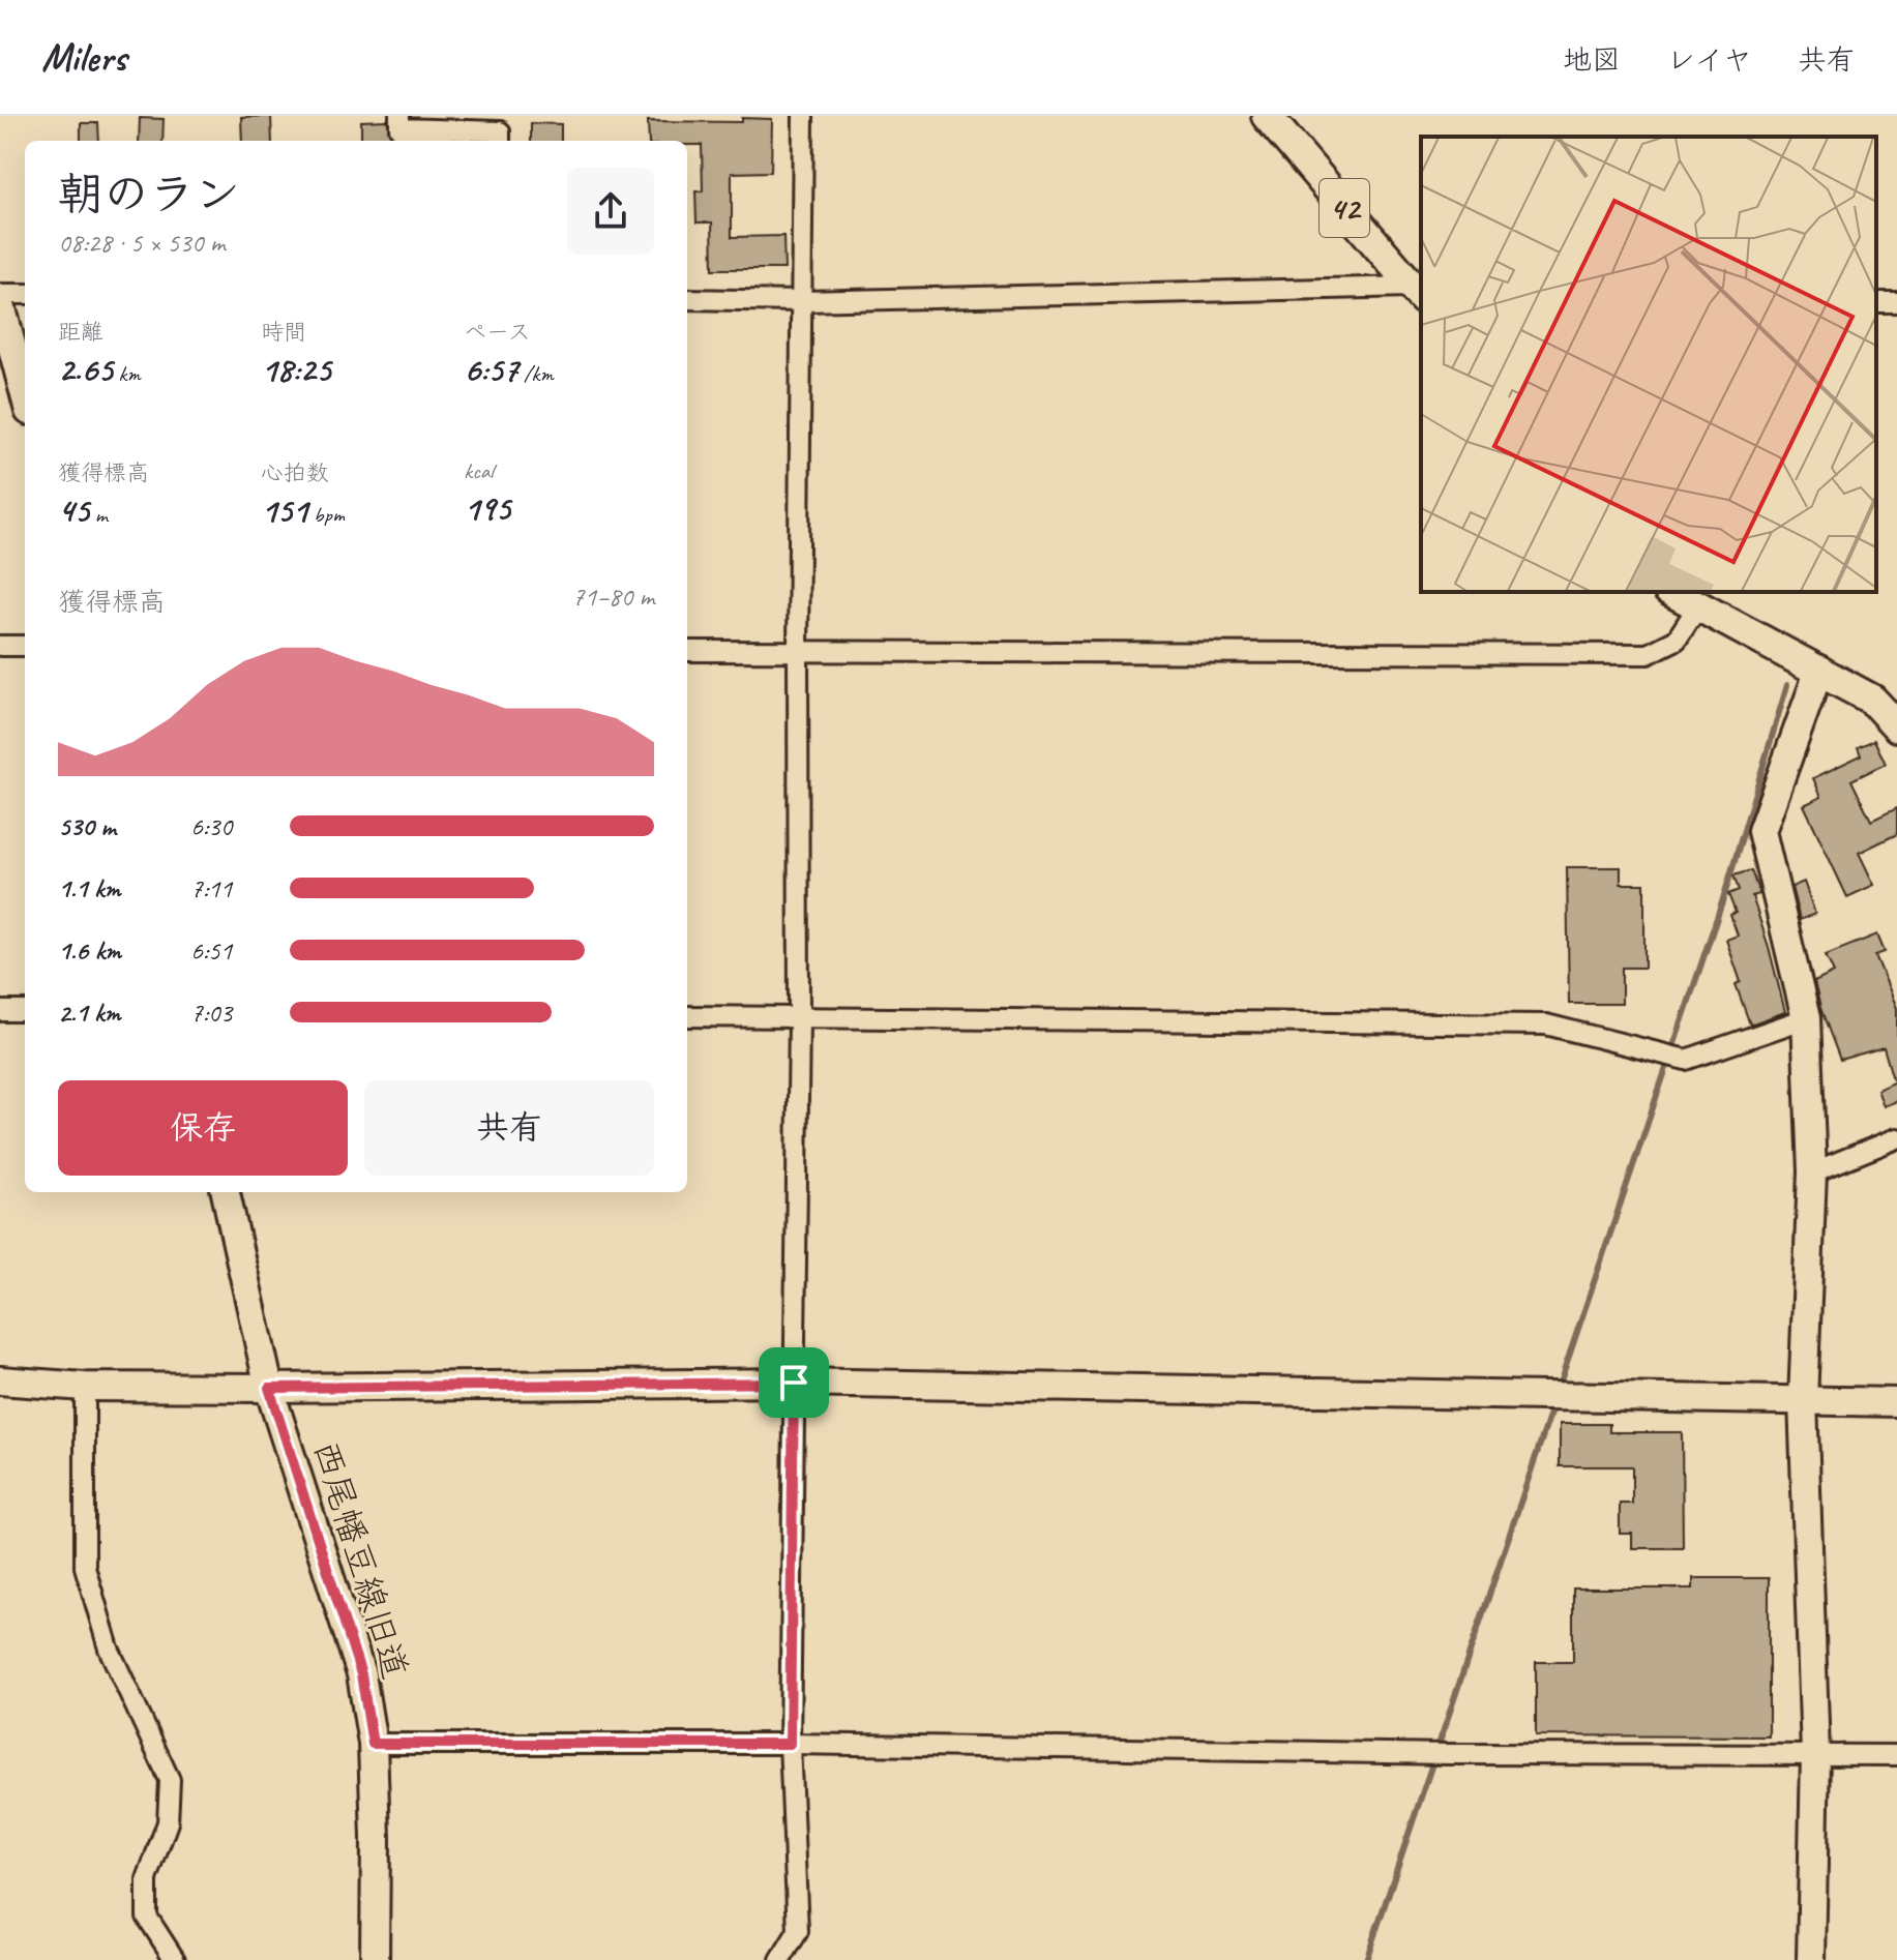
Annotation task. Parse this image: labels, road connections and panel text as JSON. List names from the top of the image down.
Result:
{
  "streets": {
    "main road": ["42"],
    "street": ["西尾幡豆線旧道"]
  },
  "page": {
    "header": "Milers",
    "nav": ["地図", "レイヤ", "共有"],
    "heading": ["朝のラン", "08:28 · 5 × 530 m"],
    "stats": [
      ["距離", "2.65 km"],
      ["時間", "18:25"],
      ["ペース", "6:57 /km"],
      ["獲得標高", "45 m"],
      ["心拍数", "151 bpm"],
      ["kcal", "195"]
    ],
    "chart": ["獲得標高", "71–80 m"],
    "list": [
      {
        "name": "530 m",
        "note": "6:30"
      },
      {
        "name": "1.1 km",
        "note": "7:11"
      },
      {
        "name": "1.6 km",
        "note": "6:51"
      },
      {
        "name": "2.1 km",
        "note": "7:03"
      }
    ],
    "buttons": ["保存", "共有"]
  }
}
